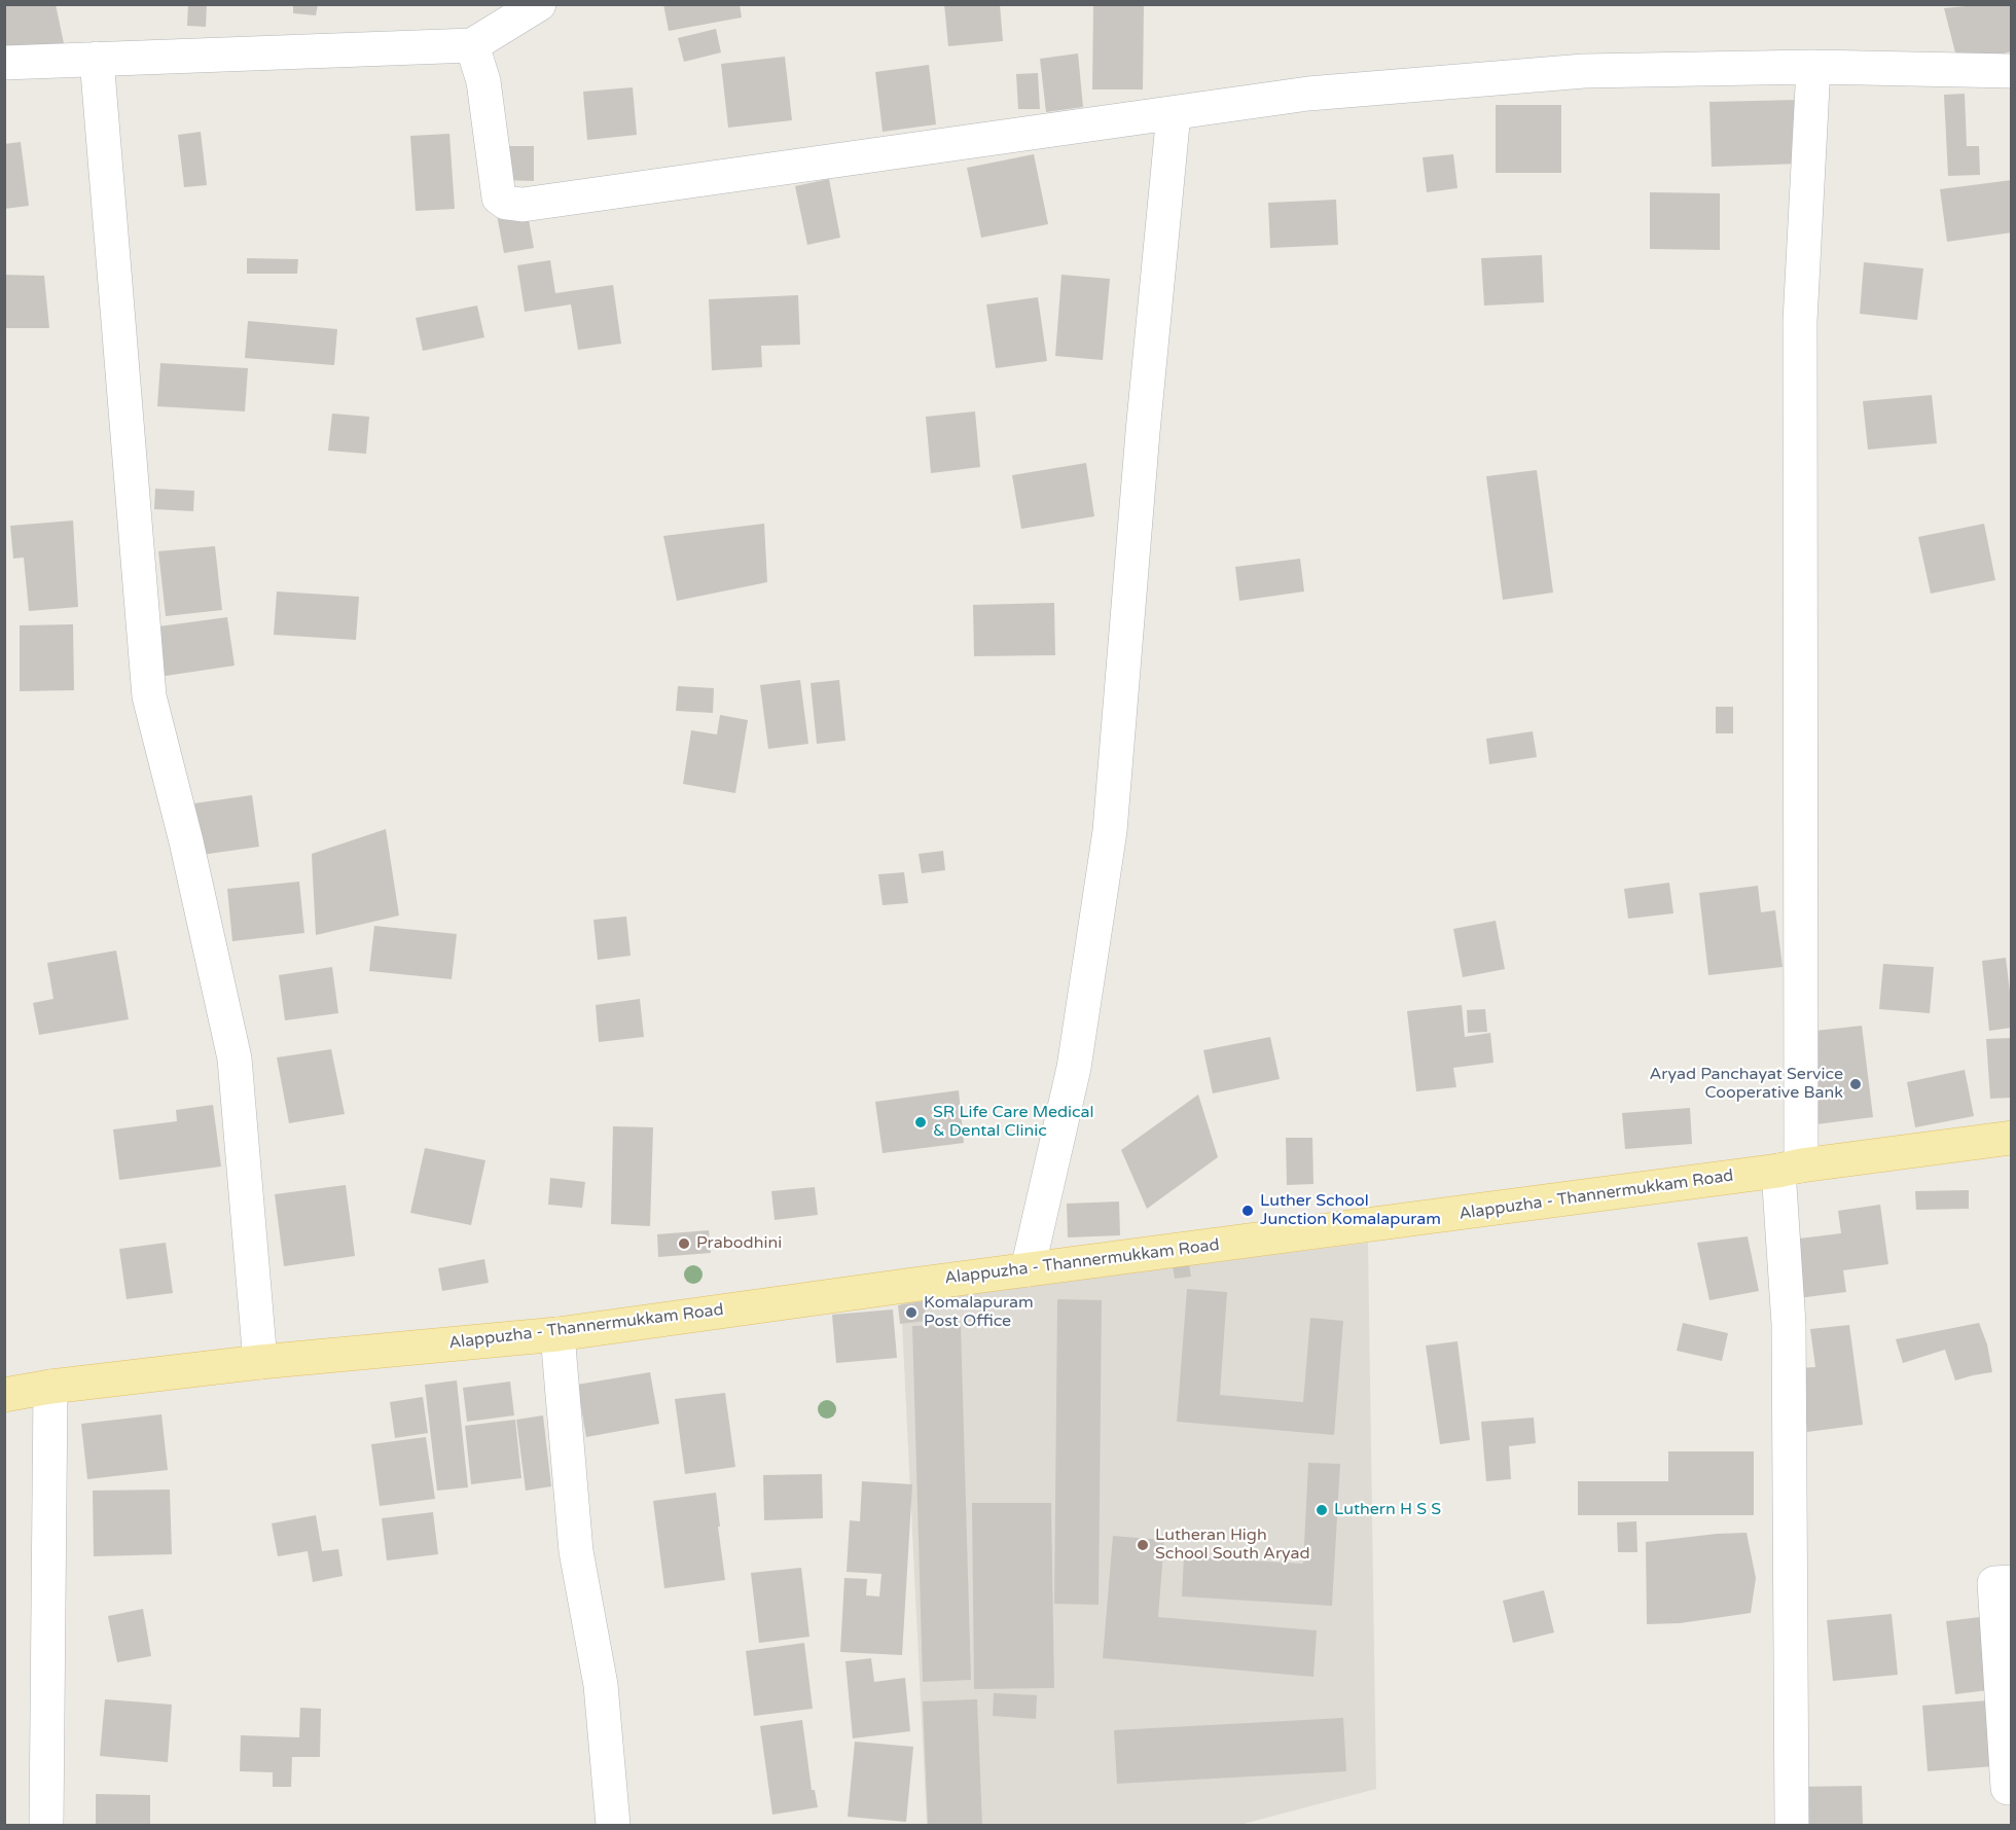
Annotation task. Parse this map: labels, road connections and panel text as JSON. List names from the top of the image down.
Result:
{
  "streets": {
    "main road": ["Alappuzha - Thannermukkam Road"]
  },
  "places": [
    "Aryad Panchayat Service Cooperative Bank",
    "SR Life Care Medical & Dental Clinic",
    "Luther School Junction Komalapuram",
    "Prabodhini",
    "Komalapuram Post Office",
    "Luthern H S S",
    "Lutheran High School South Aryad"
  ]
}
